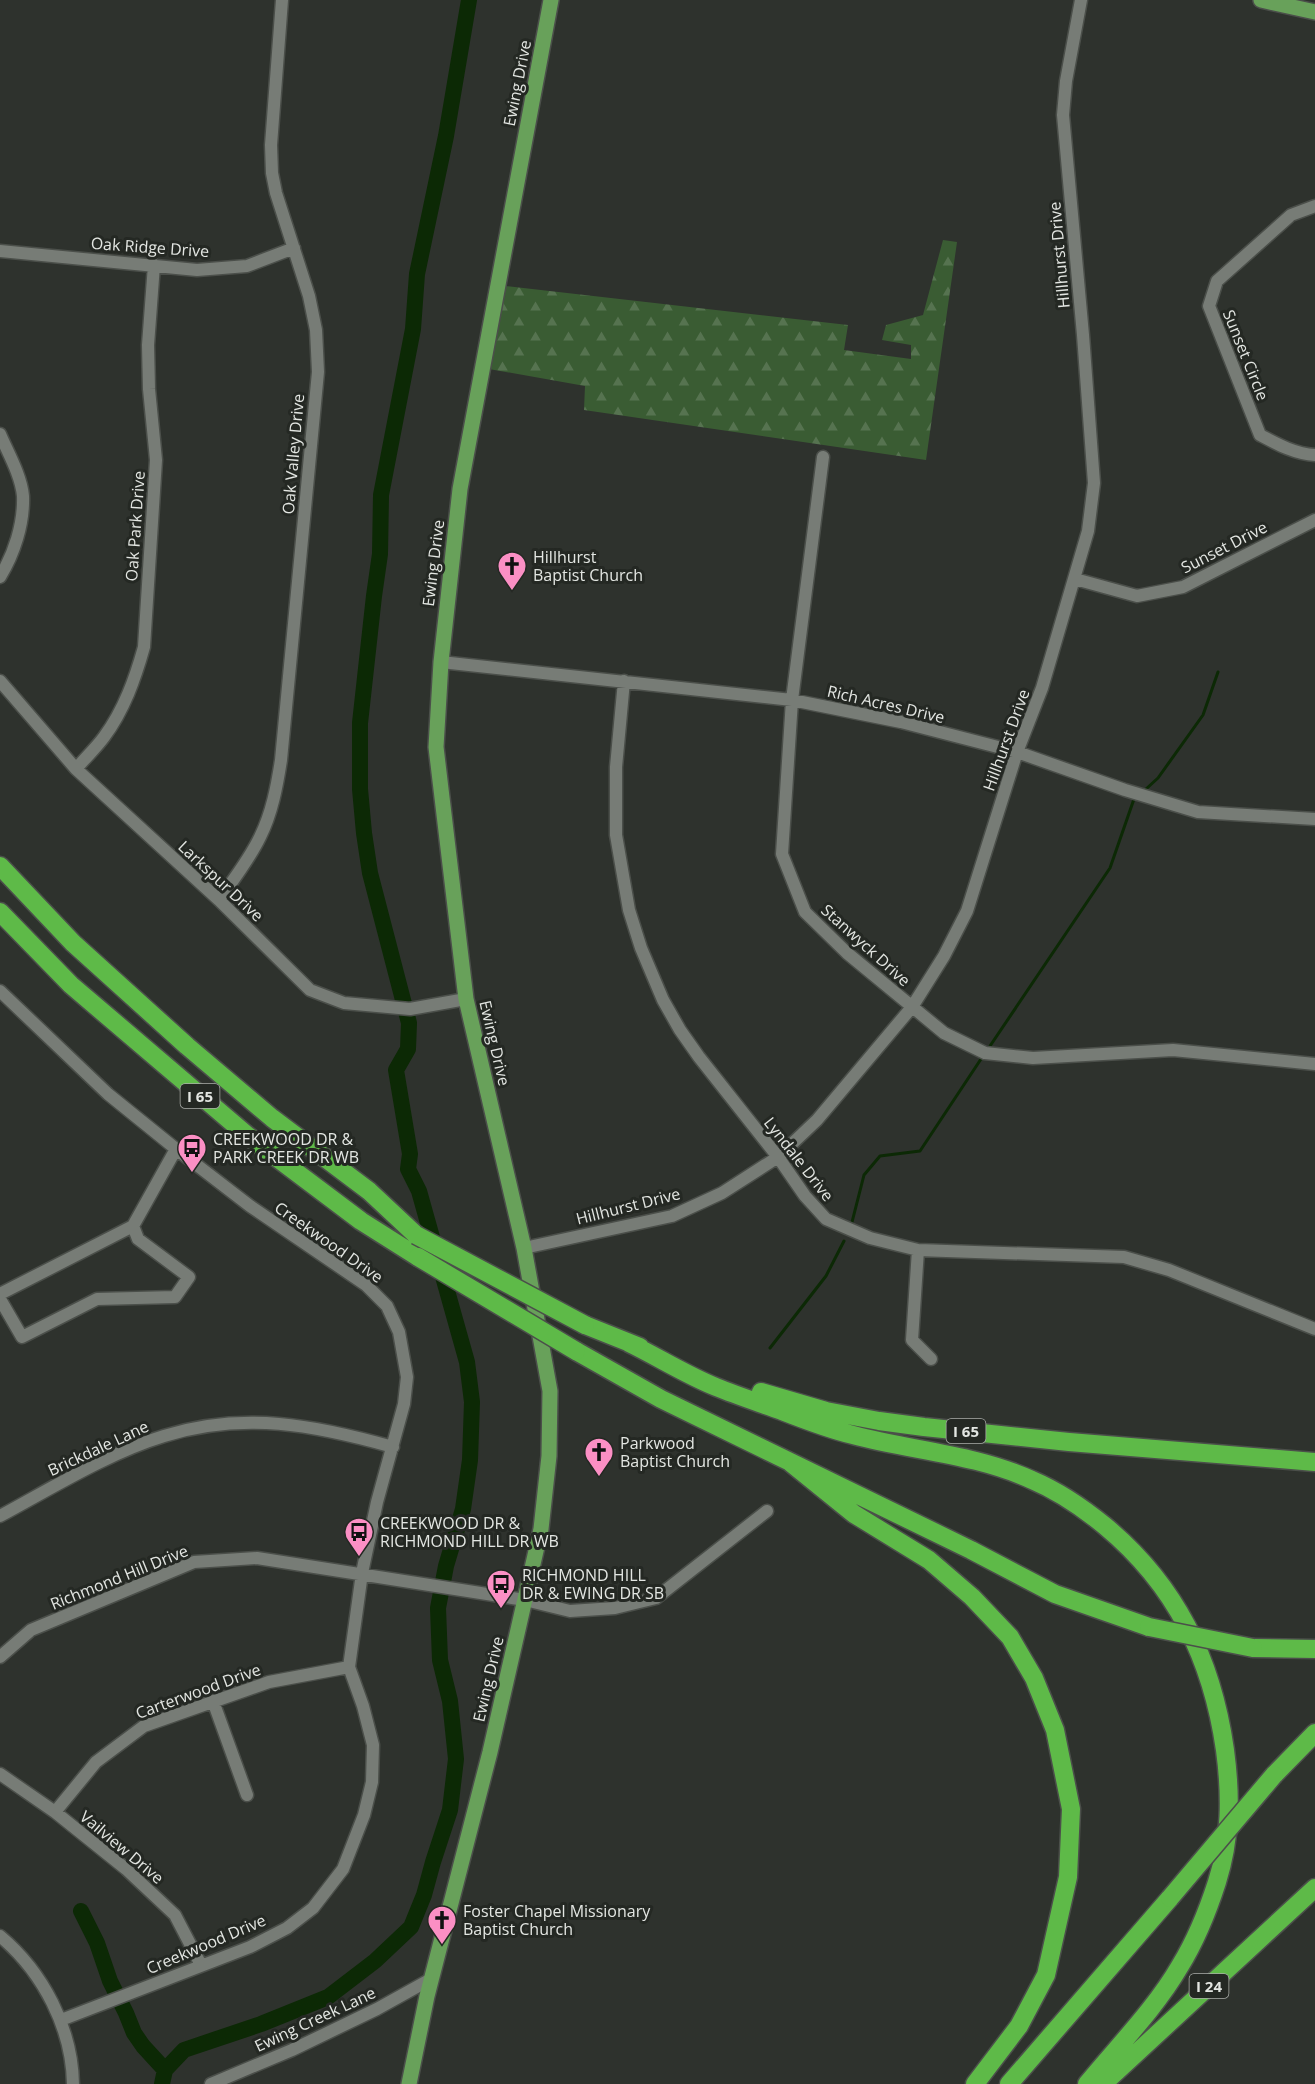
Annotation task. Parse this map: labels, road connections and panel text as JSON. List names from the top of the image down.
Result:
{
  "streets": {
    "highway": ["I 65", "I 24"],
    "main road": ["Ewing Drive"],
    "street": [
      "Oak Ridge Drive",
      "Hillhurst Drive",
      "Sunset Circle",
      "Oak Valley Drive",
      "Oak Park Drive",
      "Sunset Drive",
      "Rich Acres Drive",
      "Larkspur Drive",
      "Stanwyck Drive",
      "Lyndale Drive",
      "Creekwood Drive",
      "Brickdale Lane",
      "Richmond Hill Drive",
      "Carterwood Drive",
      "Vailview Drive",
      "Ewing Creek Lane"
    ]
  },
  "crossings": [
    ["Ewing Drive", "Hillhurst Drive"],
    ["Ewing Drive", "Rich Acres Drive"],
    ["Ewing Drive", "Larkspur Drive"],
    ["Ewing Drive", "Richmond Hill Drive"],
    ["Ewing Drive", "Ewing Creek Lane"],
    ["Oak Ridge Drive", "Oak Valley Drive"],
    ["Oak Ridge Drive", "Oak Park Drive"],
    ["Hillhurst Drive", "Sunset Drive"],
    ["Hillhurst Drive", "Rich Acres Drive"],
    ["Hillhurst Drive", "Stanwyck Drive"],
    ["Hillhurst Drive", "Lyndale Drive"],
    ["Oak Valley Drive", "Larkspur Drive"],
    ["Oak Park Drive", "Larkspur Drive"],
    ["Rich Acres Drive", "Stanwyck Drive"],
    ["Rich Acres Drive", "Lyndale Drive"],
    ["Creekwood Drive", "Brickdale Lane"],
    ["Creekwood Drive", "Richmond Hill Drive"],
    ["Creekwood Drive", "Carterwood Drive"],
    ["Creekwood Drive", "Vailview Drive"],
    ["Carterwood Drive", "Vailview Drive"]
  ],
  "places": {
    "church": ["Hillhurst Baptist Church", "Parkwood Baptist Church", "Foster Chapel Missionary Baptist Church"],
    "bus stop": ["CREEKWOOD DR & PARK CREEK DR WB", "CREEKWOOD DR & RICHMOND HILL DR WB", "RICHMOND HILL DR & EWING DR SB"]
  }
}
